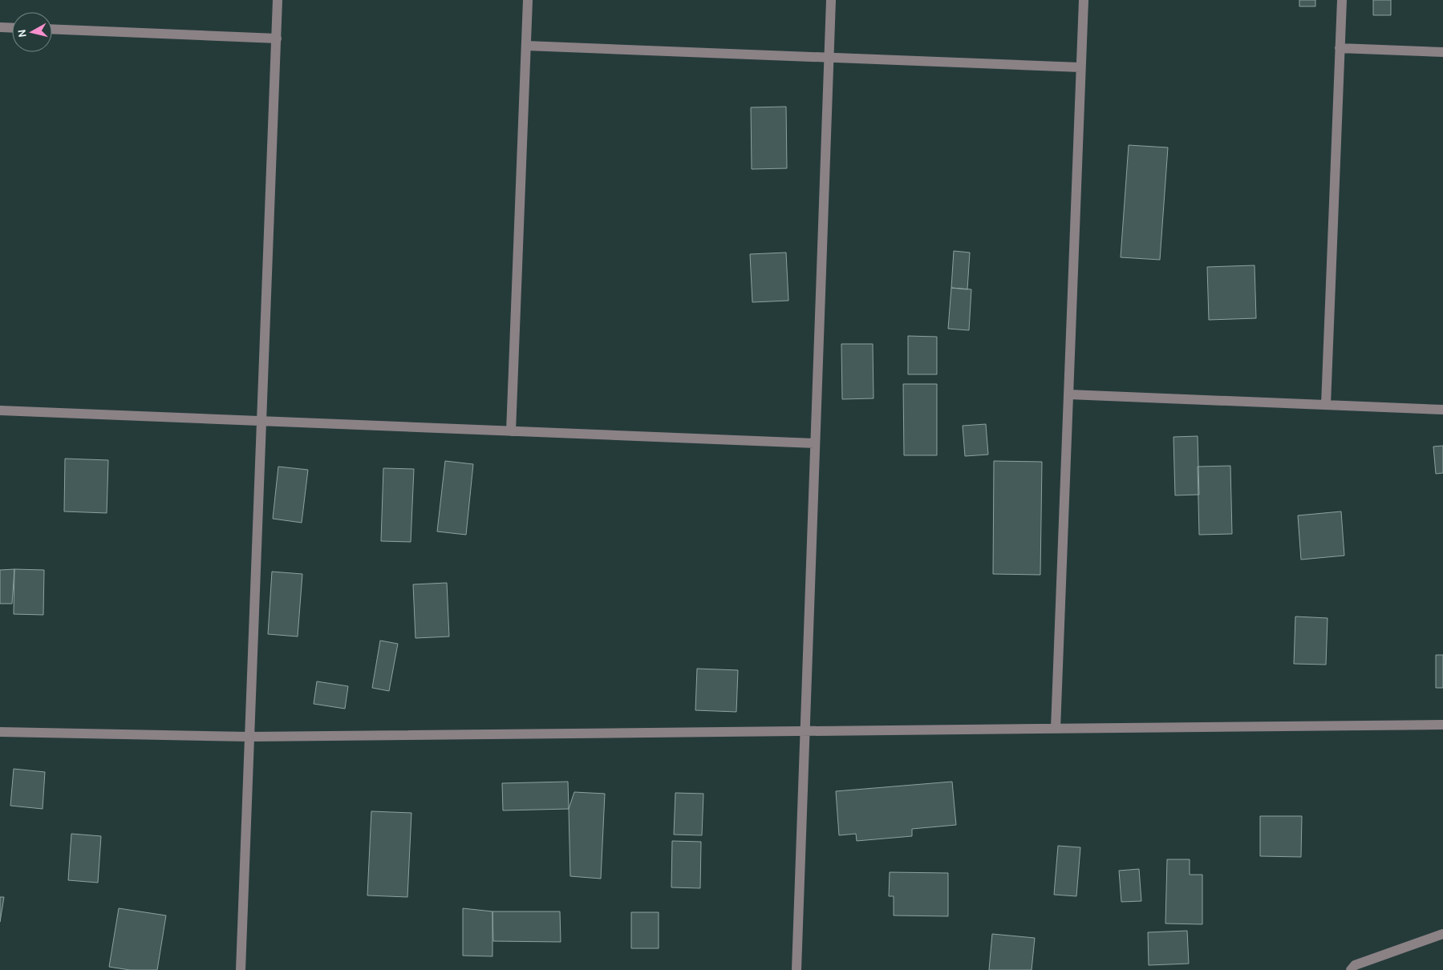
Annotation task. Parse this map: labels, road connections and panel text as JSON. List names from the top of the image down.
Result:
{
  "north": "left"
}
